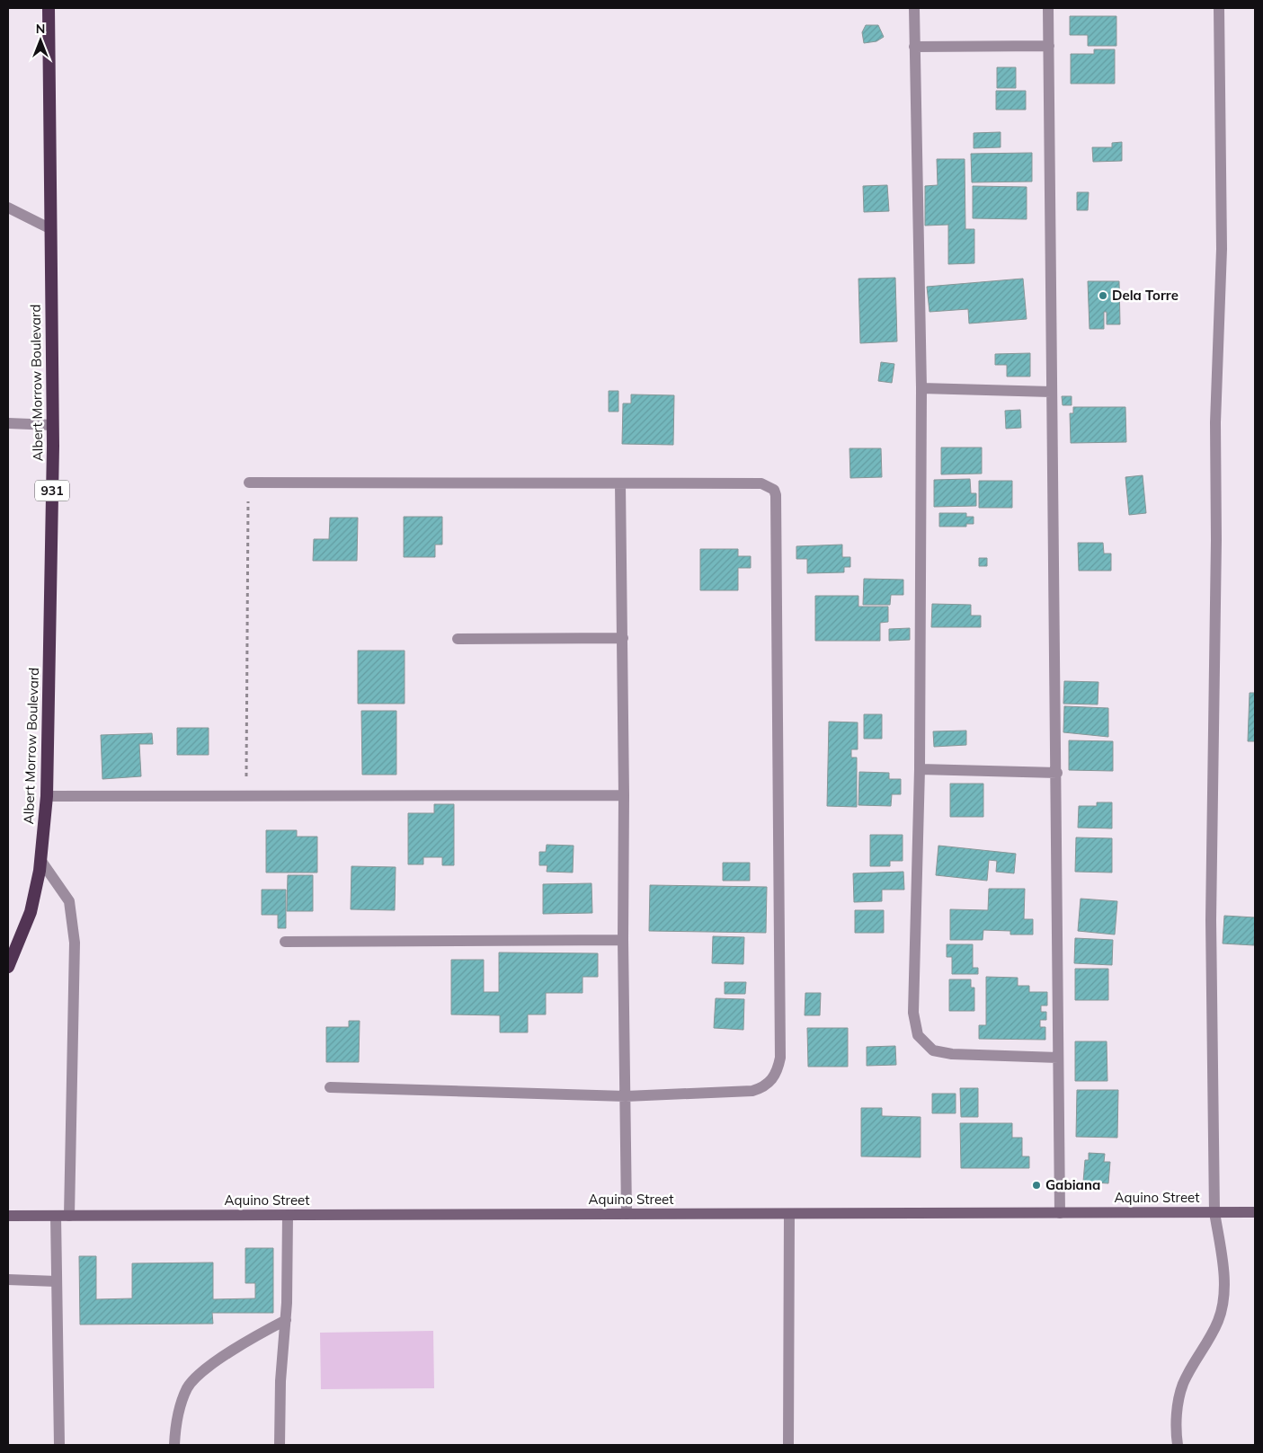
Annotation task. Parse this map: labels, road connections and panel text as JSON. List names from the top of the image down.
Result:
{
  "streets": {
    "highway": ["Albert Morrow Boulevard", "931"],
    "main road": ["Aquino Street"]
  },
  "places": ["Dela Torre", "Gabiana"],
  "north": "top"
}
